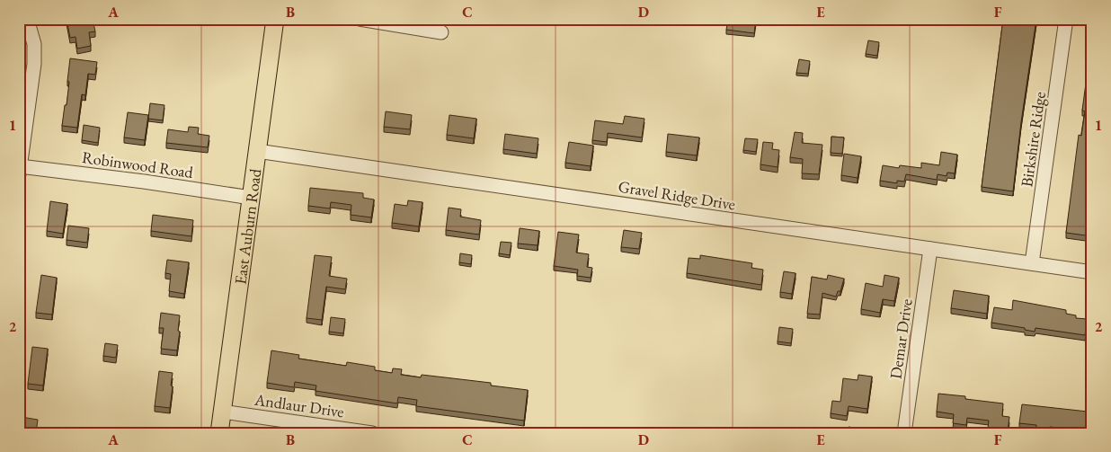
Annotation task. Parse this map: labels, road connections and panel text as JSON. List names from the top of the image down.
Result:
{
  "streets": {
    "main road": ["East Auburn Road"],
    "street": [
      "Birkshire Ridge",
      "Robinwood Road",
      "Gravel Ridge Drive",
      "Demar Drive",
      "Andlaur Drive"
    ]
  },
  "crossings": [
    ["Birkshire Ridge", "Gravel Ridge Drive"],
    ["Robinwood Road", "East Auburn Road"],
    ["Gravel Ridge Drive", "East Auburn Road"],
    ["Gravel Ridge Drive", "Demar Drive"],
    ["East Auburn Road", "Andlaur Drive"]
  ],
  "grid": {
    "columns": [
      "A",
      "B",
      "C",
      "D",
      "E",
      "F"
    ],
    "rows": ["1", "2"]
  }
}
